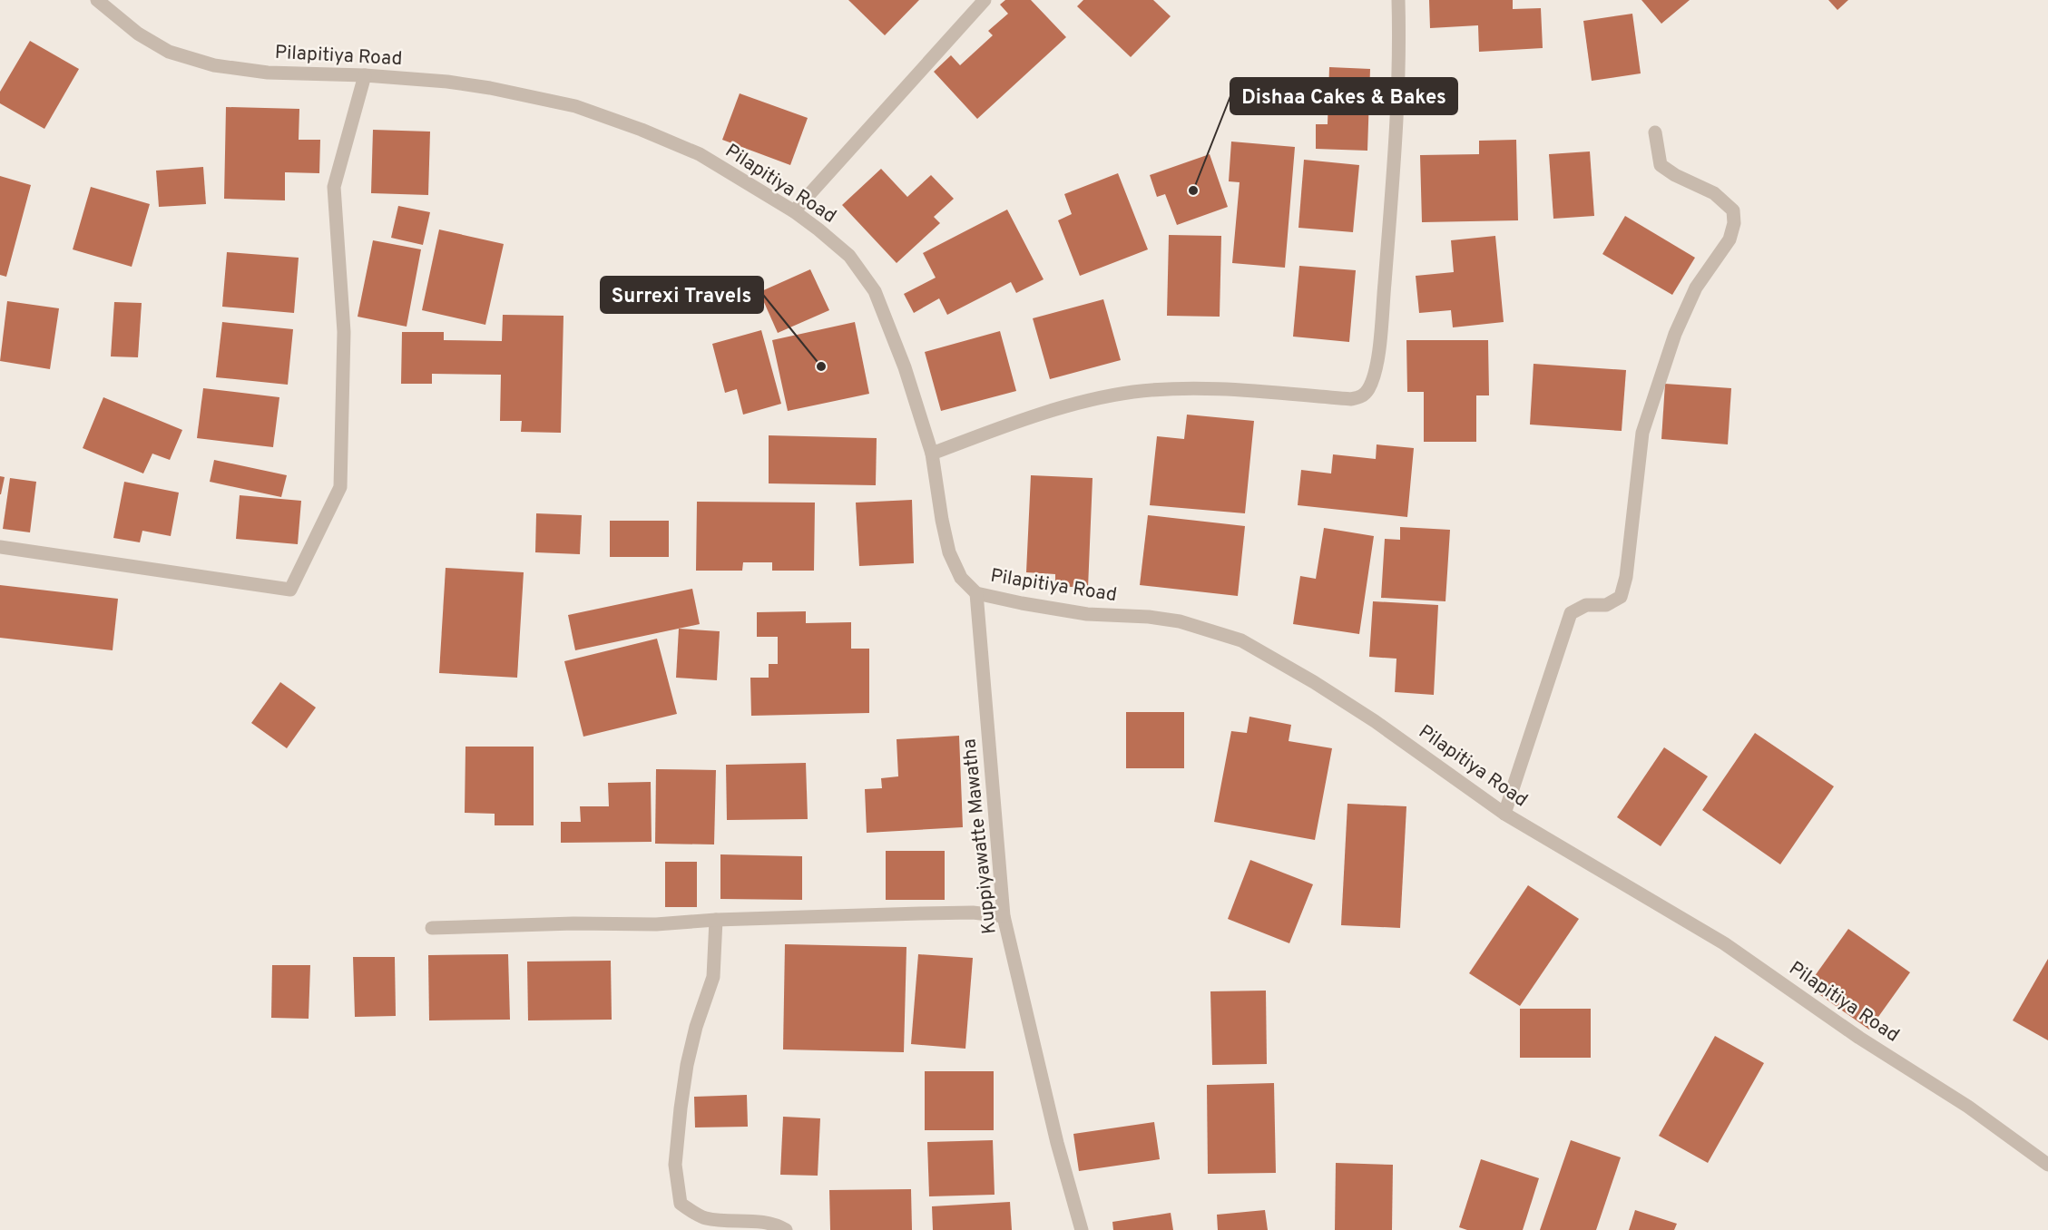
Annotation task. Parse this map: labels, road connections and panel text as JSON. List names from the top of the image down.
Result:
{
  "streets": {
    "street": ["Pilapitiya Road", "Kuppiyawatte Mawatha"]
  },
  "crossings": [
    ["Pilapitiya Road", "Kuppiyawatte Mawatha"]
  ],
  "places": ["Dishaa Cakes & Bakes", "Surrexi Travels"]
}
